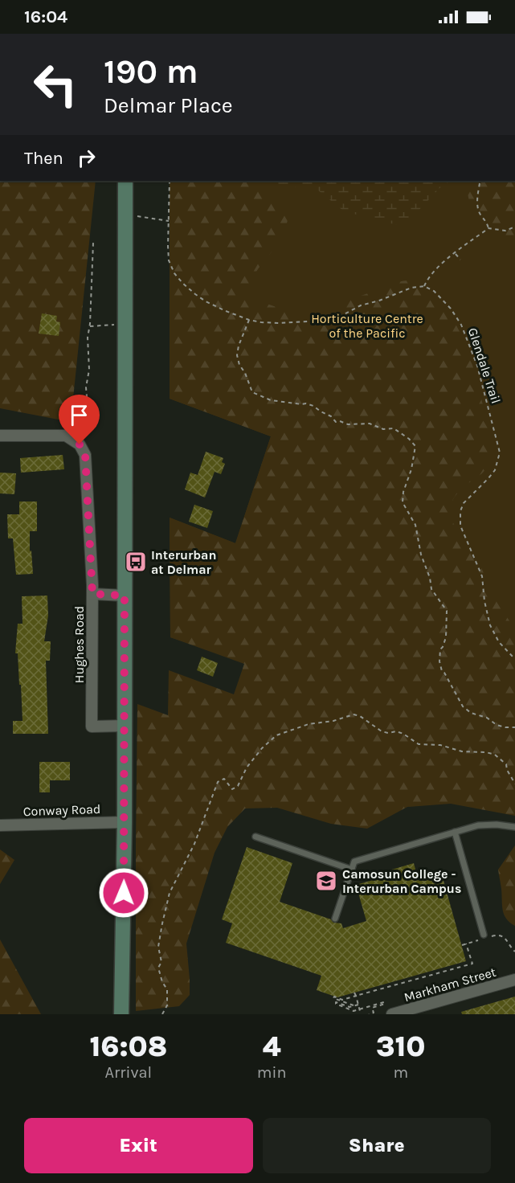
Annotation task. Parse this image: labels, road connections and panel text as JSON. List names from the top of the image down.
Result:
{
  "streets": {
    "street": ["Hughes Road", "Conway Road", "Markham Street"],
    "path": ["Glendale Trail"]
  },
  "parks": ["Horticulture Centre of the Pacific"],
  "places": {
    "bus stop": ["Interurban at Delmar"],
    "school or university": ["Camosun College - Interurban Campus"]
  },
  "page": {
    "status": "16:04",
    "turn": ["190 m", "Delmar Place"],
    "then": "Then",
    "eta": [
      "16:08",
      "Arrival",
      "4",
      "min",
      "310",
      "m"
    ],
    "buttons": ["Exit", "Share"]
  }
}
